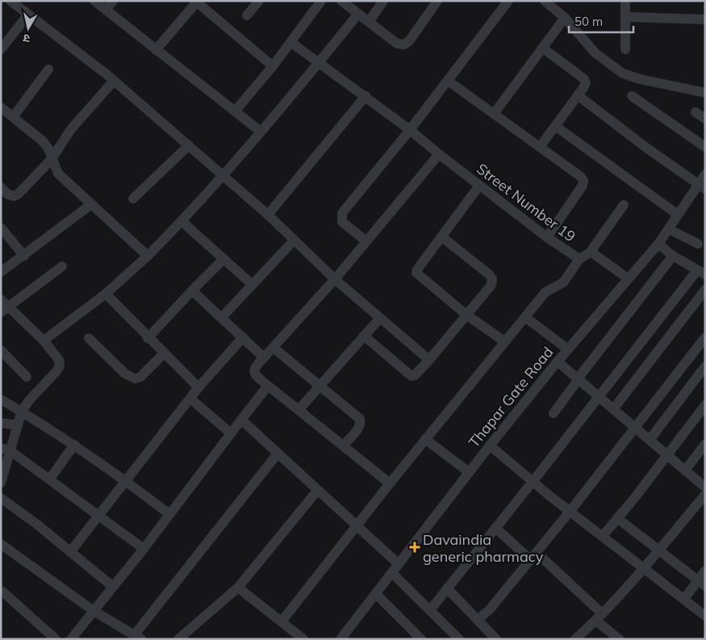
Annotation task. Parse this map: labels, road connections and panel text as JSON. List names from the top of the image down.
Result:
{
  "streets": {
    "street": ["Street Number 19", "Thapar Gate Road"]
  },
  "places": {
    "health": ["Davaindia generic pharmacy"]
  },
  "scale_bar": "50 m",
  "north": "bottom"
}
